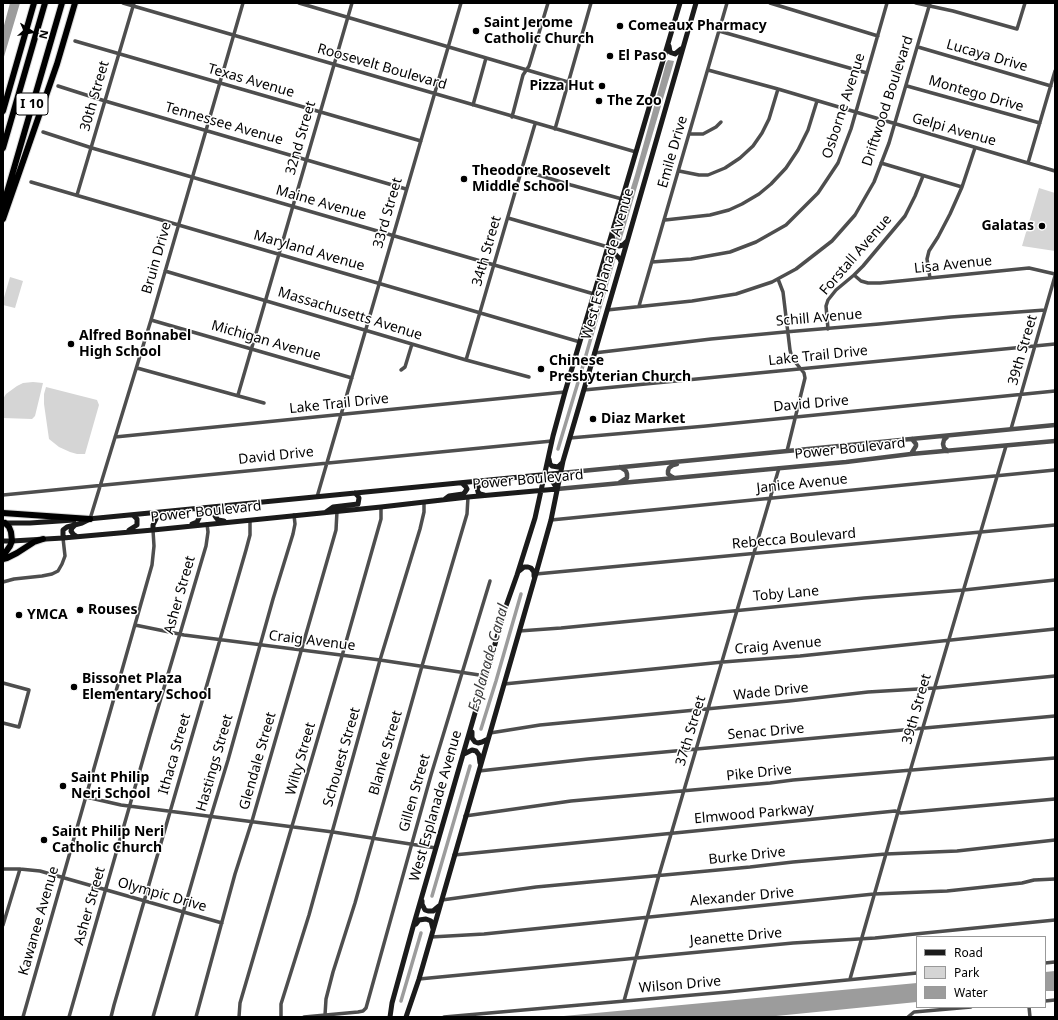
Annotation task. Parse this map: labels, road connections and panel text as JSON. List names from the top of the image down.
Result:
{
  "streets": {
    "highway": ["I 10"],
    "main road": ["West Esplanade Avenue", "Power Boulevard"],
    "street": [
      "Lucaya Drive",
      "Roosevelt Boulevard",
      "Texas Avenue",
      "Montego Drive",
      "30th Street",
      "Driftwood Boulevard",
      "Osborne Avenue",
      "Tennessee Avenue",
      "Gelpi Avenue",
      "32nd Street",
      "Emile Drive",
      "Maine Avenue",
      "33rd Street",
      "Maryland Avenue",
      "34th Street",
      "Forstall Avenue",
      "Bruin Drive",
      "Lisa Avenue",
      "Massachusetts Avenue",
      "Schill Avenue",
      "Michigan Avenue",
      "39th Street",
      "Lake Trail Drive",
      "David Drive",
      "Janice Avenue",
      "Rebecca Boulevard",
      "Toby Lane",
      "Asher Street",
      "Craig Avenue",
      "Wade Drive",
      "37th Street",
      "Senac Drive",
      "Blanke Street",
      "Ithaca Street",
      "Schouest Street",
      "Wilty Street",
      "Glendale Street",
      "Hastings Street",
      "Pike Drive",
      "Gillen Street",
      "Elmwood Parkway",
      "Burke Drive",
      "Olympic Drive",
      "Alexander Drive",
      "Kawanee Avenue",
      "Jeanette Drive",
      "Wilson Drive"
    ]
  },
  "crossings": [
    ["Lucaya Drive", "Driftwood Boulevard"],
    ["Roosevelt Boulevard", "30th Street"],
    ["Roosevelt Boulevard", "32nd Street"],
    ["Roosevelt Boulevard", "33rd Street"],
    ["Roosevelt Boulevard", "34th Street"],
    ["Roosevelt Boulevard", "Bruin Drive"],
    ["Roosevelt Boulevard", "West Esplanade Avenue"],
    ["Texas Avenue", "30th Street"],
    ["Texas Avenue", "32nd Street"],
    ["Texas Avenue", "33rd Street"],
    ["Texas Avenue", "Bruin Drive"],
    ["Montego Drive", "Driftwood Boulevard"],
    ["30th Street", "Tennessee Avenue"],
    ["30th Street", "Maine Avenue"],
    ["30th Street", "Maryland Avenue"],
    ["Driftwood Boulevard", "Gelpi Avenue"],
    ["Driftwood Boulevard", "Emile Drive"],
    ["Driftwood Boulevard", "West Esplanade Avenue"],
    ["Osborne Avenue", "Gelpi Avenue"],
    ["Osborne Avenue", "Emile Drive"],
    ["Tennessee Avenue", "32nd Street"],
    ["Tennessee Avenue", "33rd Street"],
    ["Tennessee Avenue", "Bruin Drive"],
    ["Gelpi Avenue", "Emile Drive"],
    ["32nd Street", "Maine Avenue"],
    ["32nd Street", "Maryland Avenue"],
    ["32nd Street", "Massachusetts Avenue"],
    ["32nd Street", "Michigan Avenue"],
    ["Maine Avenue", "33rd Street"],
    ["Maine Avenue", "34th Street"],
    ["Maine Avenue", "Bruin Drive"],
    ["Maine Avenue", "West Esplanade Avenue"],
    ["33rd Street", "Maryland Avenue"],
    ["33rd Street", "Massachusetts Avenue"],
    ["33rd Street", "Michigan Avenue"],
    ["33rd Street", "Lake Trail Drive"],
    ["33rd Street", "David Drive"],
    ["33rd Street", "Power Boulevard"],
    ["Maryland Avenue", "34th Street"],
    ["Maryland Avenue", "Bruin Drive"],
    ["Maryland Avenue", "West Esplanade Avenue"],
    ["34th Street", "Massachusetts Avenue"],
    ["Forstall Avenue", "Lisa Avenue"],
    ["Forstall Avenue", "Schill Avenue"],
    ["Bruin Drive", "Massachusetts Avenue"],
    ["Bruin Drive", "Michigan Avenue"],
    ["Bruin Drive", "Lake Trail Drive"],
    ["Bruin Drive", "David Drive"],
    ["Bruin Drive", "Power Boulevard"],
    ["West Esplanade Avenue", "Schill Avenue"],
    ["West Esplanade Avenue", "Lake Trail Drive"],
    ["West Esplanade Avenue", "David Drive"],
    ["West Esplanade Avenue", "Power Boulevard"],
    ["West Esplanade Avenue", "Janice Avenue"],
    ["West Esplanade Avenue", "Rebecca Boulevard"],
    ["West Esplanade Avenue", "Toby Lane"],
    ["West Esplanade Avenue", "Craig Avenue"],
    ["West Esplanade Avenue", "Wade Drive"],
    ["West Esplanade Avenue", "Senac Drive"],
    ["West Esplanade Avenue", "Pike Drive"],
    ["West Esplanade Avenue", "Elmwood Parkway"],
    ["West Esplanade Avenue", "Burke Drive"],
    ["West Esplanade Avenue", "Alexander Drive"],
    ["West Esplanade Avenue", "Jeanette Drive"],
    ["Lisa Avenue", "39th Street"],
    ["Schill Avenue", "39th Street"],
    ["39th Street", "Lake Trail Drive"],
    ["39th Street", "David Drive"],
    ["39th Street", "Power Boulevard"],
    ["39th Street", "Janice Avenue"],
    ["39th Street", "Rebecca Boulevard"],
    ["39th Street", "Toby Lane"],
    ["39th Street", "Craig Avenue"],
    ["39th Street", "Wade Drive"],
    ["39th Street", "Senac Drive"],
    ["39th Street", "Pike Drive"],
    ["39th Street", "Elmwood Parkway"],
    ["39th Street", "Burke Drive"],
    ["39th Street", "Alexander Drive"],
    ["39th Street", "Jeanette Drive"],
    ["39th Street", "Wilson Drive"],
    ["Power Boulevard", "Asher Street"],
    ["Power Boulevard", "37th Street"],
    ["Power Boulevard", "Blanke Street"],
    ["Power Boulevard", "Ithaca Street"],
    ["Power Boulevard", "Schouest Street"],
    ["Power Boulevard", "Wilty Street"],
    ["Power Boulevard", "Glendale Street"],
    ["Power Boulevard", "Hastings Street"],
    ["Power Boulevard", "Kawanee Avenue"],
    ["Janice Avenue", "37th Street"],
    ["Rebecca Boulevard", "37th Street"],
    ["Toby Lane", "37th Street"],
    ["Asher Street", "Craig Avenue"],
    ["Asher Street", "Olympic Drive"],
    ["Craig Avenue", "37th Street"],
    ["Craig Avenue", "Blanke Street"],
    ["Craig Avenue", "Ithaca Street"],
    ["Craig Avenue", "Schouest Street"],
    ["Craig Avenue", "Wilty Street"],
    ["Craig Avenue", "Glendale Street"],
    ["Craig Avenue", "Hastings Street"],
    ["Craig Avenue", "Gillen Street"],
    ["Craig Avenue", "Kawanee Avenue"],
    ["Wade Drive", "37th Street"],
    ["37th Street", "Senac Drive"],
    ["37th Street", "Pike Drive"],
    ["37th Street", "Elmwood Parkway"],
    ["37th Street", "Burke Drive"],
    ["37th Street", "Alexander Drive"],
    ["37th Street", "Jeanette Drive"],
    ["37th Street", "Wilson Drive"],
    ["Blanke Street", "Gillen Street"],
    ["Ithaca Street", "Olympic Drive"],
    ["Glendale Street", "Olympic Drive"],
    ["Hastings Street", "Olympic Drive"],
    ["Olympic Drive", "Kawanee Avenue"]
  ],
  "water": ["Esplanade Canal"],
  "places": [
    "Comeaux Pharmacy",
    "Saint Jerome Catholic Church",
    "El Paso",
    "Pizza Hut",
    "The Zoo",
    "Theodore Roosevelt Middle School",
    "Galatas",
    "Alfred Bonnabel High School",
    "Chinese Presbyterian Church",
    "Diaz Market",
    "Rouses",
    "YMCA",
    "Bissonet Plaza Elementary School",
    "Saint Philip Neri School",
    "Saint Philip Neri Catholic Church"
  ],
  "legend": ["Road", "Park", "Water"],
  "north": "right"
}
